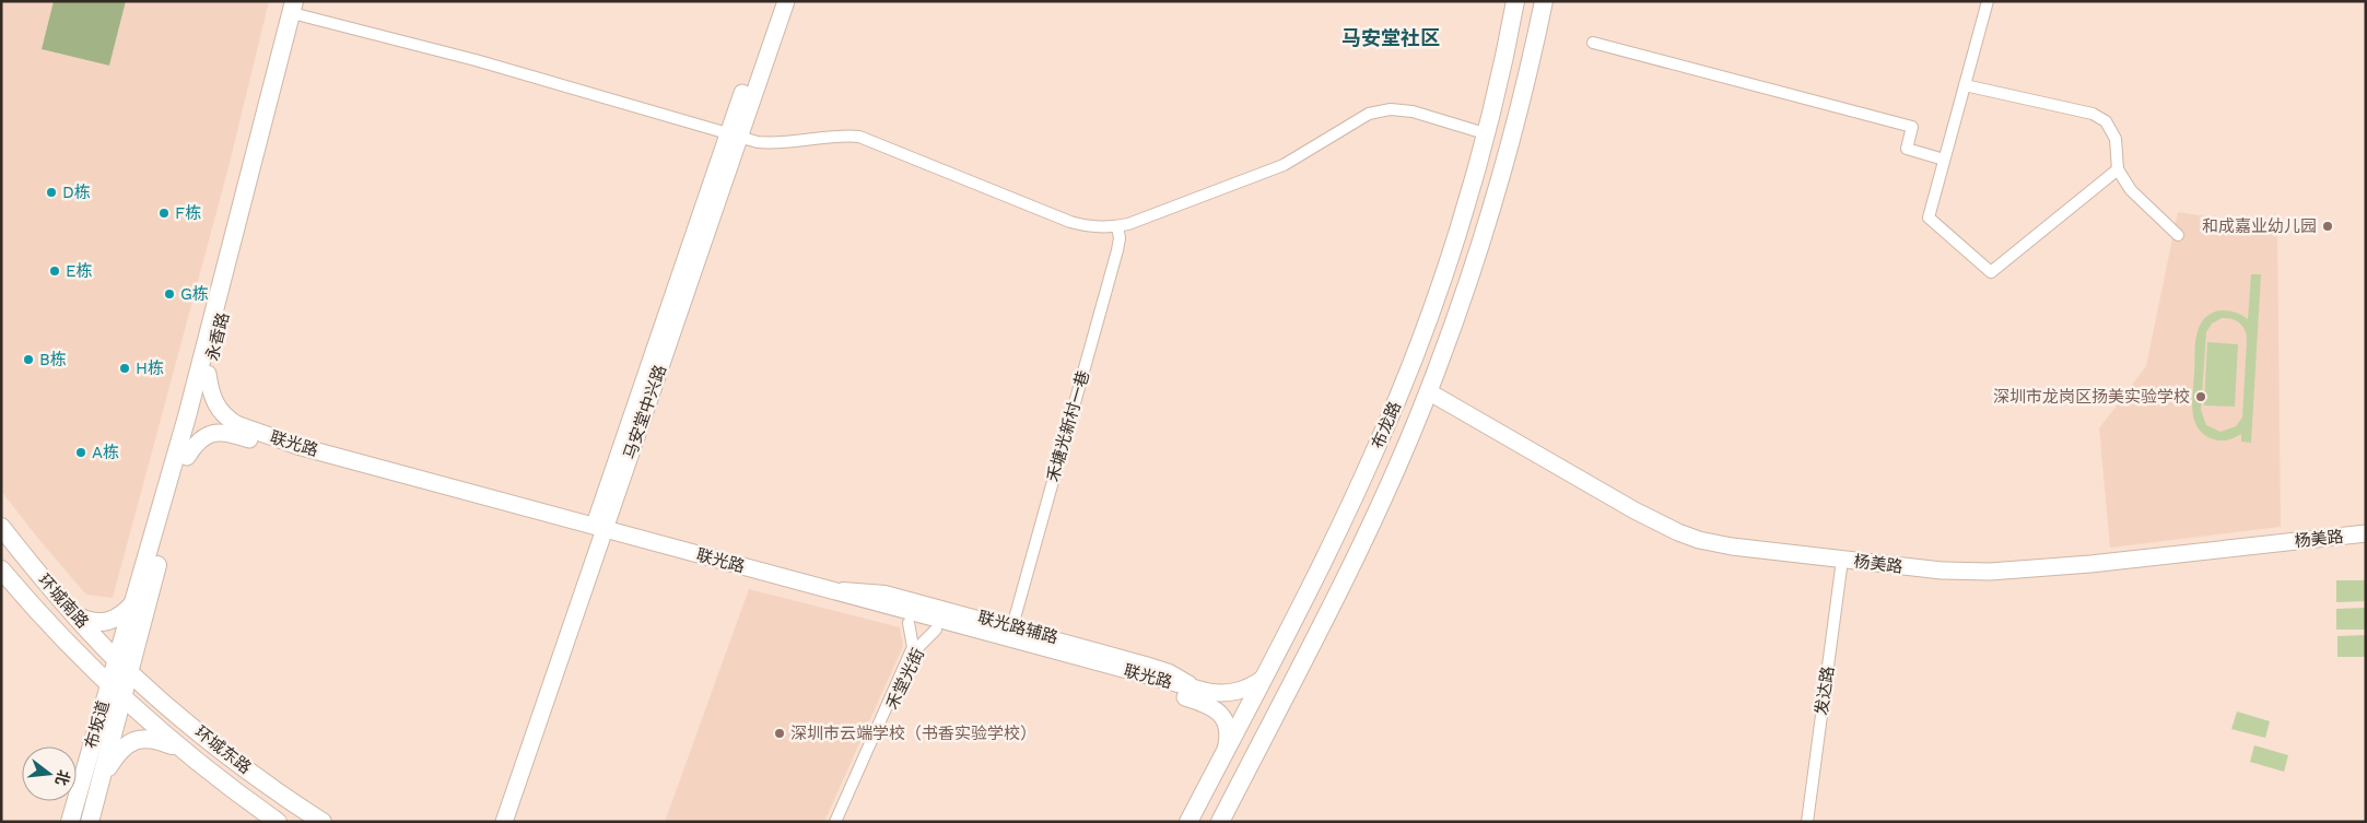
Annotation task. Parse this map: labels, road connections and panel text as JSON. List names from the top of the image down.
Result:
{
  "streets": {
    "main road": [
      "永香路",
      "布龙路",
      "环城南路",
      "布坂道",
      "环城东路"
    ],
    "street": [
      "马安堂中兴路",
      "禾塘光新村一巷",
      "联光路",
      "杨美路",
      "联光路辅路",
      "禾堂光街",
      "发达路"
    ]
  },
  "crossings": [
    ["永香路", "联光路"],
    ["永香路", "环城南路"],
    ["永香路", "布坂道"],
    ["永香路", "环城东路"],
    ["马安堂中兴路", "联光路"],
    ["布龙路", "联光路"],
    ["布龙路", "杨美路"],
    ["禾塘光新村一巷", "联光路辅路"],
    ["联光路", "联光路辅路"],
    ["联光路", "禾堂光街"],
    ["杨美路", "发达路"],
    ["环城南路", "布坂道"],
    ["环城南路", "环城东路"],
    ["布坂道", "环城东路"]
  ],
  "districts": ["马安堂社区"],
  "places": [
    "D栋",
    "F栋",
    "和成嘉业幼儿园",
    "E栋",
    "G栋",
    "B栋",
    "H栋",
    "深圳市龙岗区扬美实验学校",
    "A栋",
    "深圳市云端学校（书香实验学校）"
  ],
  "north": "right"
}
